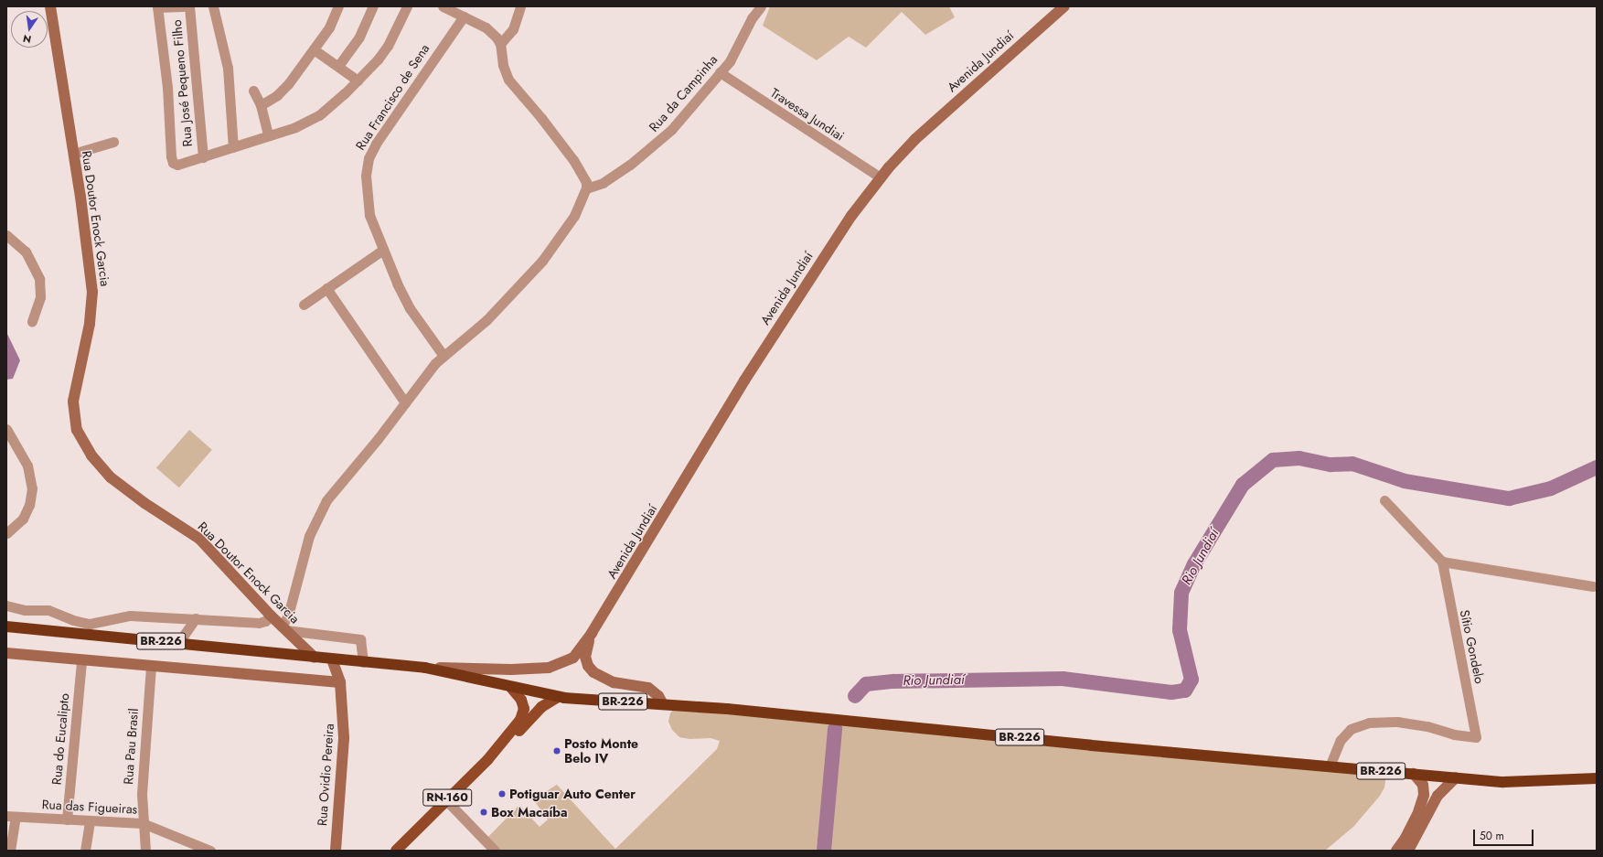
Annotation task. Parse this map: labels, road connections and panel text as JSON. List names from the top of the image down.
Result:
{
  "streets": {
    "highway": ["BR-226"],
    "main road": ["RN-160"],
    "street": [
      "Avenida Jundiaí",
      "Rua José Pequeno Filho",
      "Rua da Campinha",
      "Rua Francisco de Sena",
      "Travessa Jundiai",
      "Rua Doutor Enock Garcia",
      "Sítio Gondelo",
      "Rua do Eucalipto",
      "Rua Pau Brasil",
      "Rua Ovidio Pereira",
      "Rua das Figueiras"
    ]
  },
  "crossings": [
    ["Avenida Jundiaí", "Travessa Jundiai"],
    ["Avenida Jundiaí", "BR-226"],
    ["Rua da Campinha", "Travessa Jundiai"],
    ["Rua Doutor Enock Garcia", "BR-226"],
    ["BR-226", "Sítio Gondelo"],
    ["BR-226", "Rua Ovidio Pereira"],
    ["BR-226", "RN-160"],
    ["Rua do Eucalipto", "Rua das Figueiras"],
    ["Rua Pau Brasil", "Rua das Figueiras"]
  ],
  "water": ["Rio Jundiaí"],
  "places": ["Posto Monte Belo IV", "Potiguar Auto Center", "Box Macaíba"],
  "scale_bar": "50 m",
  "north": "bottom"
}
